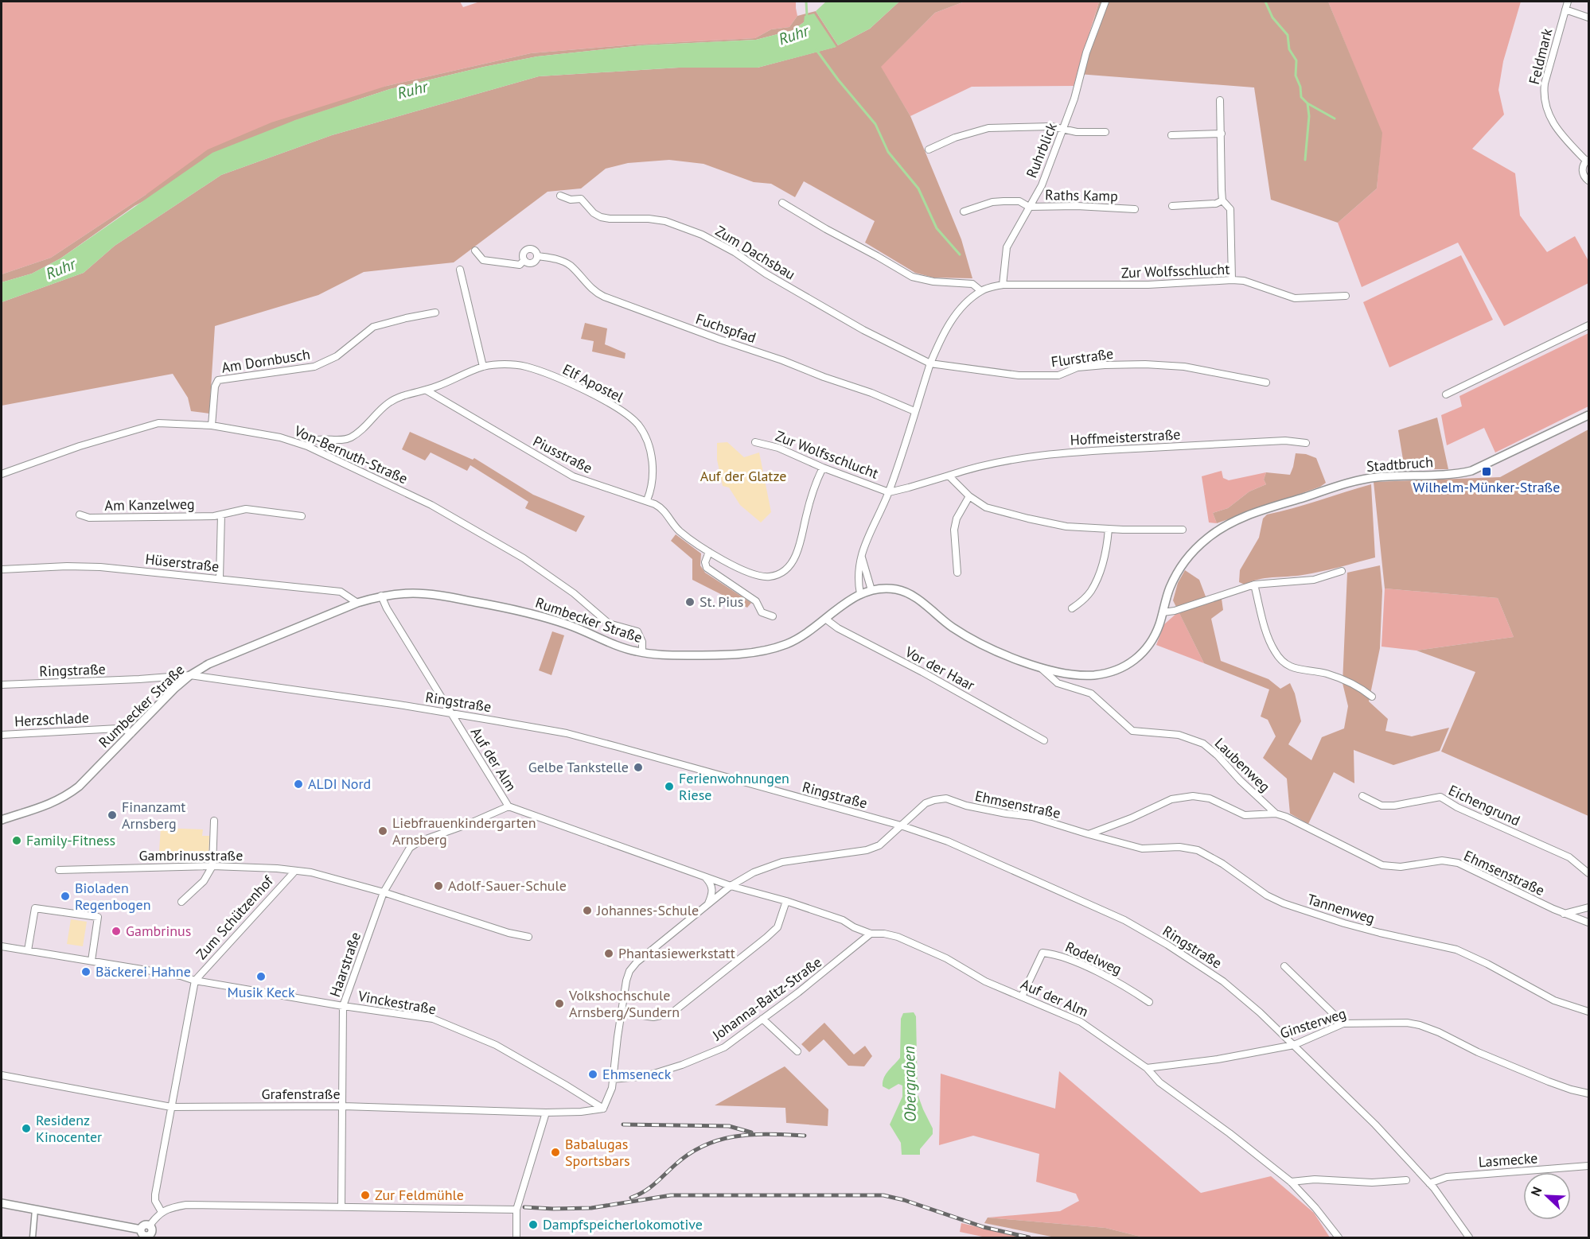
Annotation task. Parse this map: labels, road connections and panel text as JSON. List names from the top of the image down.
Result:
{
  "streets": {
    "street": [
      "Feldmark",
      "Ruhrblick",
      "Raths Kamp",
      "Zum Dachsbau",
      "Zur Wolfsschlucht",
      "Fuchspfad",
      "Flurstraße",
      "Am Dornbusch",
      "Elf Apostel",
      "Hoffmeisterstraße",
      "Von-Bernuth-Straße",
      "Piusstraße",
      "Stadtbruch",
      "Am Kanzelweg",
      "Hüserstraße",
      "Rumbecker Straße",
      "Vor der Haar",
      "Ringstraße",
      "Herzschlade",
      "Auf der Alm",
      "Laubenweg",
      "Ehmsenstraße",
      "Eichengrund",
      "Gambrinusstraße",
      "Tannenweg",
      "Zum Schützenhof",
      "Rodelweg",
      "Haarstraße",
      "Johanna-Baltz-Straße",
      "Vinckestraße",
      "Ginsterweg",
      "Grafenstraße",
      "Lasmecke"
    ]
  },
  "crossings": [
    ["Ruhrblick", "Raths Kamp"],
    ["Ruhrblick", "Zur Wolfsschlucht"],
    ["Zum Dachsbau", "Zur Wolfsschlucht"],
    ["Zum Dachsbau", "Flurstraße"],
    ["Zur Wolfsschlucht", "Fuchspfad"],
    ["Zur Wolfsschlucht", "Flurstraße"],
    ["Zur Wolfsschlucht", "Piusstraße"],
    ["Zur Wolfsschlucht", "Rumbecker Straße"],
    ["Am Dornbusch", "Von-Bernuth-Straße"],
    ["Elf Apostel", "Von-Bernuth-Straße"],
    ["Elf Apostel", "Piusstraße"],
    ["Von-Bernuth-Straße", "Rumbecker Straße"],
    ["Stadtbruch", "Rumbecker Straße"],
    ["Hüserstraße", "Rumbecker Straße"],
    ["Rumbecker Straße", "Vor der Haar"],
    ["Rumbecker Straße", "Ringstraße"],
    ["Rumbecker Straße", "Herzschlade"],
    ["Rumbecker Straße", "Auf der Alm"],
    ["Rumbecker Straße", "Laubenweg"],
    ["Ringstraße", "Auf der Alm"],
    ["Ringstraße", "Ehmsenstraße"],
    ["Ringstraße", "Ginsterweg"],
    ["Ringstraße", "Lasmecke"],
    ["Auf der Alm", "Ehmsenstraße"],
    ["Auf der Alm", "Rodelweg"],
    ["Auf der Alm", "Haarstraße"],
    ["Auf der Alm", "Johanna-Baltz-Straße"],
    ["Auf der Alm", "Ginsterweg"],
    ["Laubenweg", "Ehmsenstraße"],
    ["Ehmsenstraße", "Tannenweg"],
    ["Ehmsenstraße", "Johanna-Baltz-Straße"],
    ["Ehmsenstraße", "Vinckestraße"],
    ["Ehmsenstraße", "Grafenstraße"],
    ["Gambrinusstraße", "Zum Schützenhof"],
    ["Zum Schützenhof", "Vinckestraße"],
    ["Zum Schützenhof", "Grafenstraße"],
    ["Haarstraße", "Vinckestraße"],
    ["Haarstraße", "Grafenstraße"],
    ["Vinckestraße", "Grafenstraße"]
  ],
  "water": ["Ruhr", "Obergraben"],
  "parks": ["Auf der Glatze"],
  "places": {
    "transit": ["Wilhelm-Münker-Straße"],
    "other": [
      "St. Pius",
      "Gelbe Tankstelle",
      "ALDI Nord",
      "Ferienwohnungen Riese",
      "Finanzamt Arnsberg",
      "Liebfrauenkindergarten Arnsberg",
      "Family-Fitness",
      "Adolf-Sauer-Schule",
      "Bioladen Regenbogen",
      "Johannes-Schule",
      "Gambrinus",
      "Phantasiewerkstatt",
      "Bäckerei Hahne",
      "Musik Keck",
      "Volkshochschule Arnsberg/Sundern",
      "Ehmseneck",
      "Residenz Kinocenter",
      "Babalugas Sportsbars",
      "Zur Feldmühle",
      "Dampfspeicherlokomotive"
    ]
  },
  "north": "top left"
}
